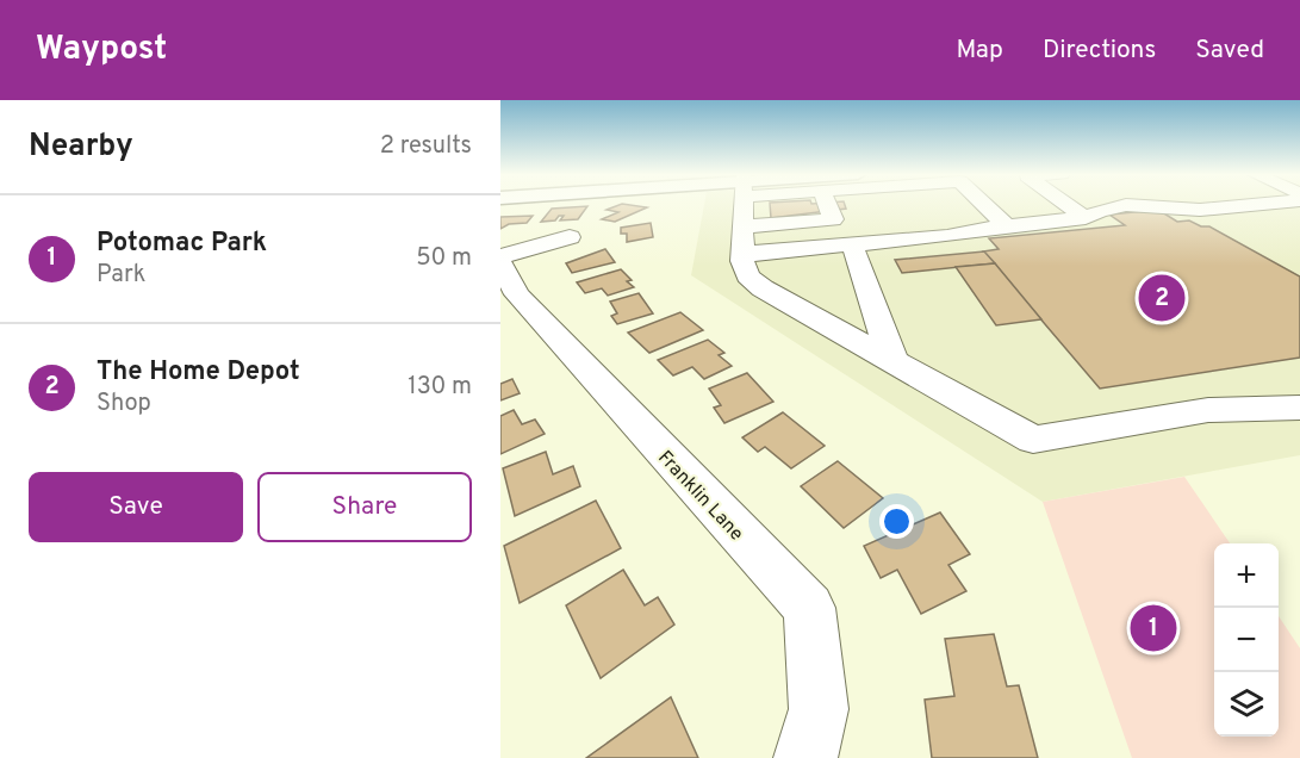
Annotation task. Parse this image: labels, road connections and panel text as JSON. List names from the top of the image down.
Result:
{
  "streets": {
    "street": ["Franklin Lane"]
  },
  "page": {
    "header": "Waypost",
    "nav": ["Map", "Directions", "Saved"],
    "heading": ["Nearby", "2 results"],
    "list": [
      {
        "mark": "1",
        "name": "Potomac Park",
        "note": "Park",
        "value": "50 m"
      },
      {
        "mark": "2",
        "name": "The Home Depot",
        "note": "Shop",
        "value": "130 m"
      }
    ],
    "pins": ["2", "1"],
    "buttons": ["Save", "Share"],
    "map_buttons": ["+", "−"]
  }
}
